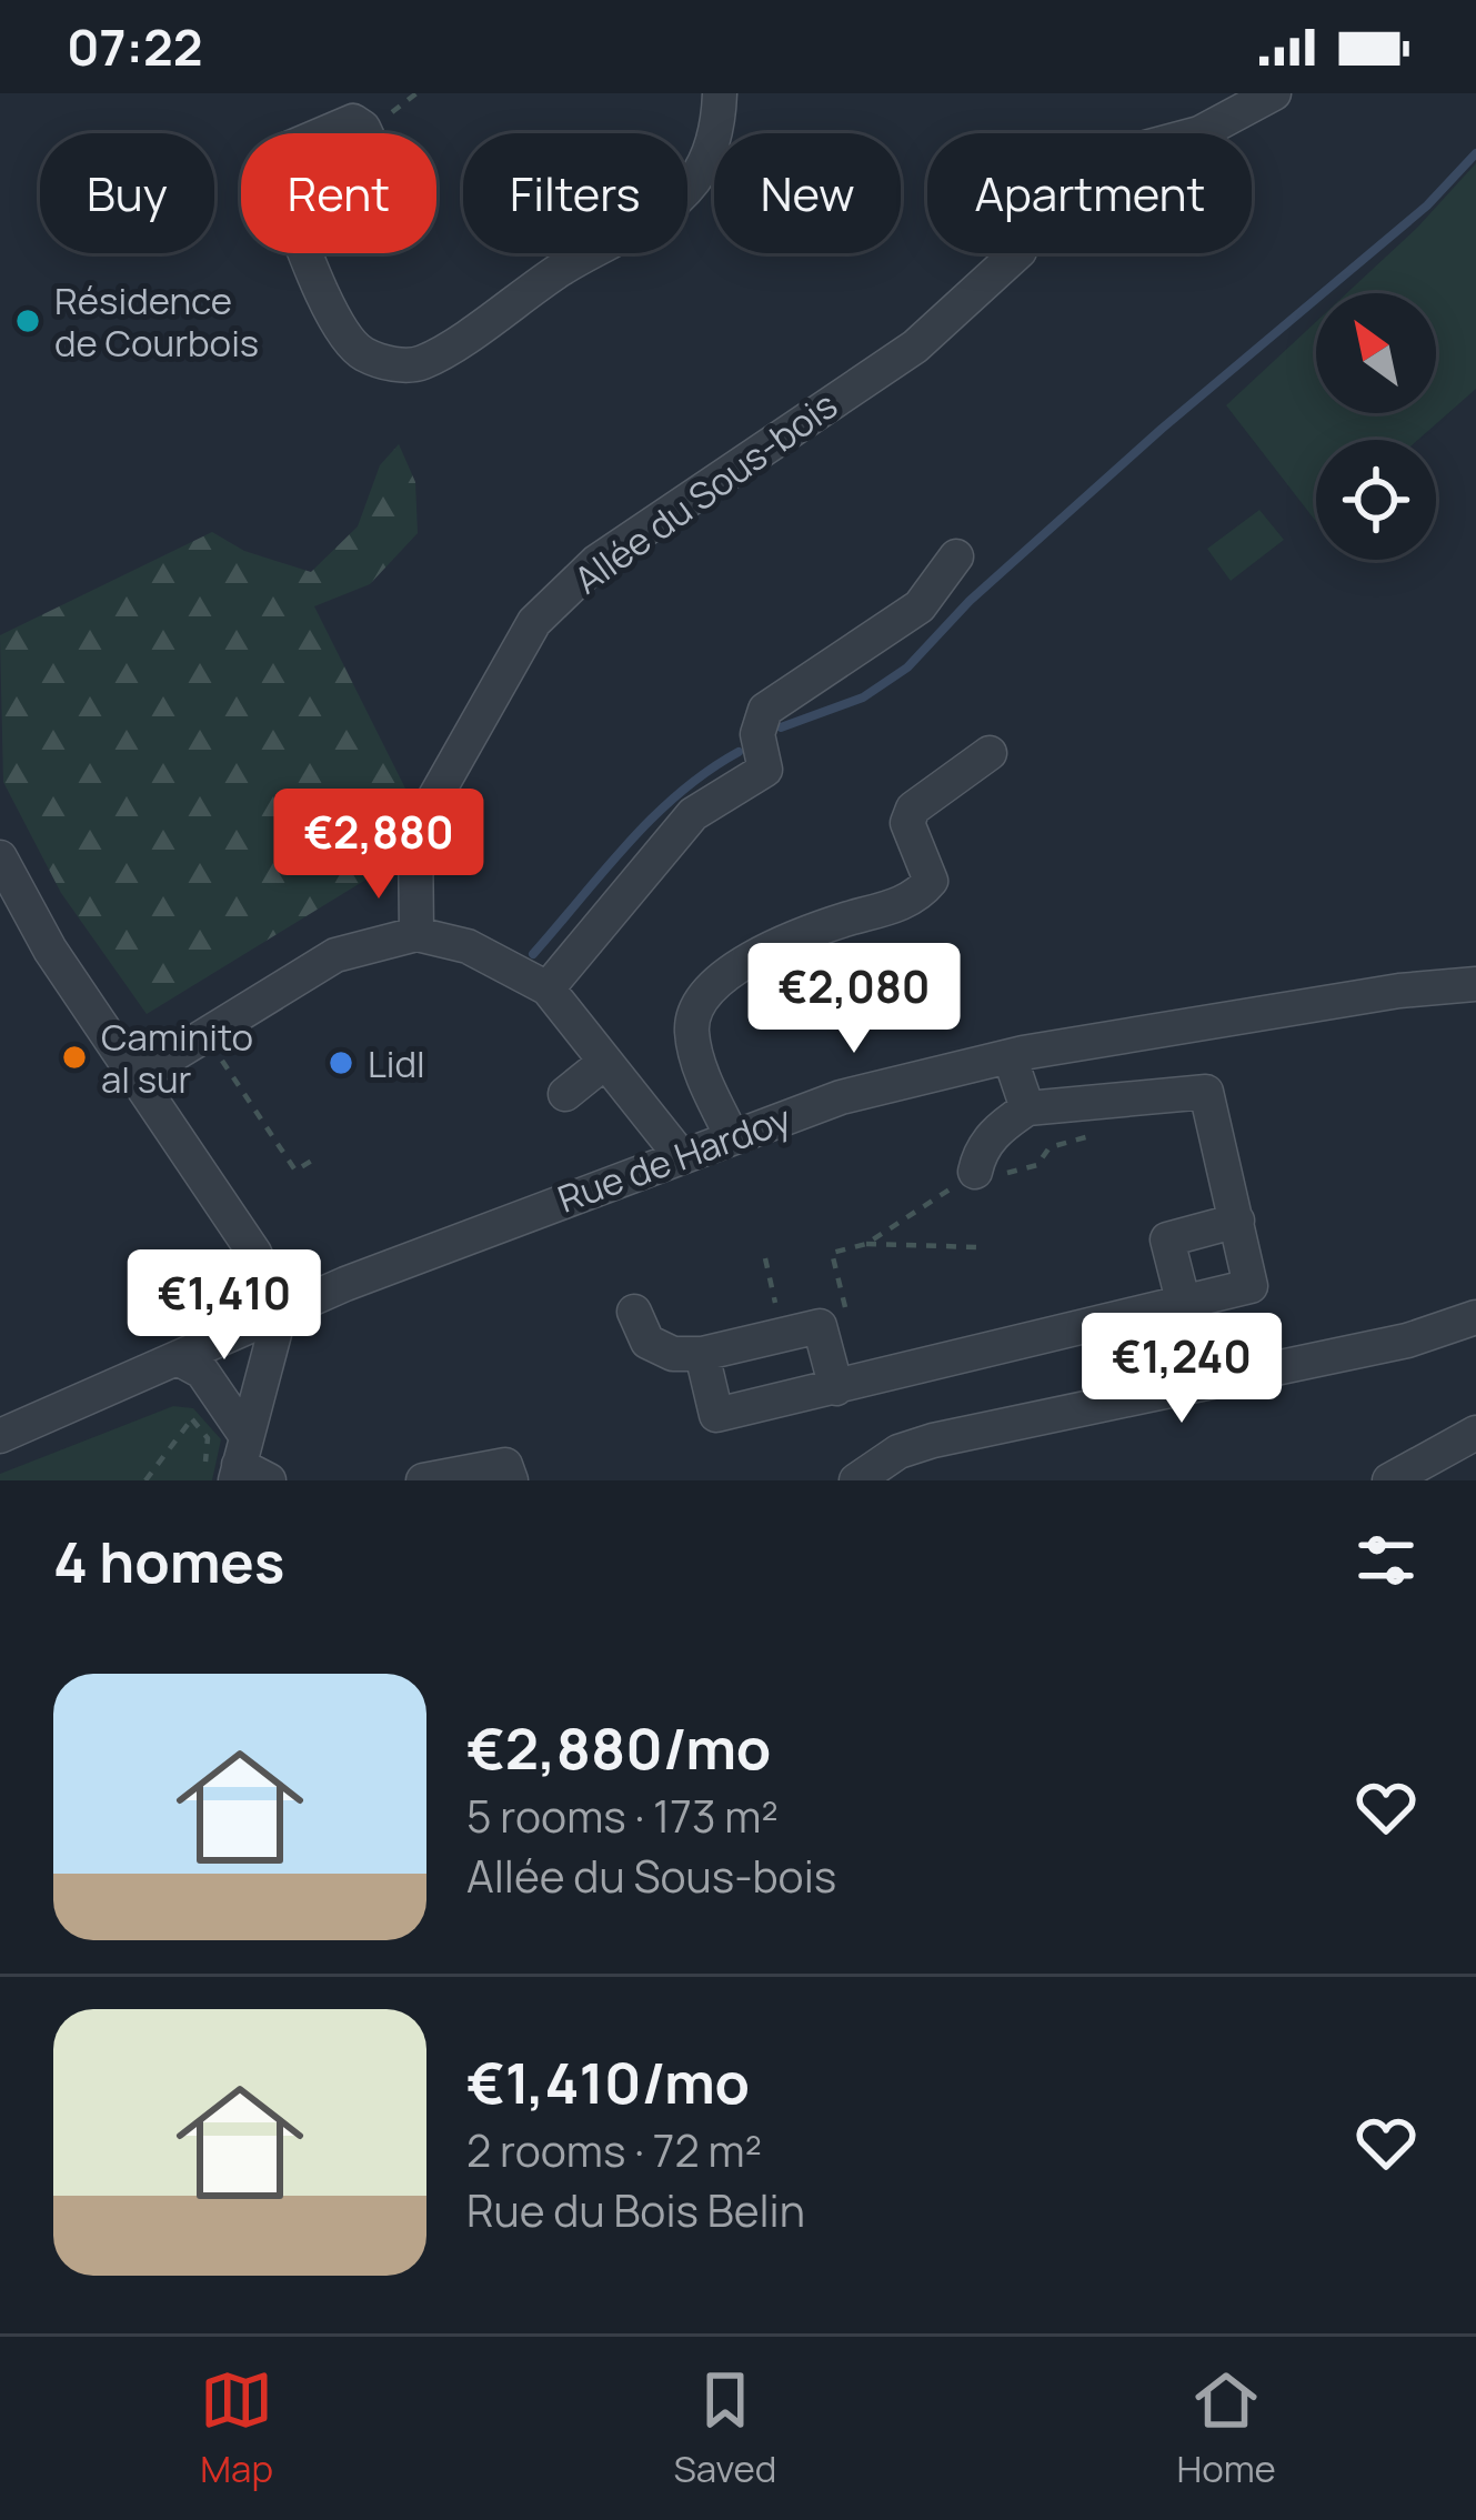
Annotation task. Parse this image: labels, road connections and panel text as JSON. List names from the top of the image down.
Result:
{
  "streets": {
    "street": ["Allée du Sous-bois", "Rue de Hardoy"]
  },
  "places": ["Résidence de Courbois", "Caminito al sur", "Lidl"],
  "north": "top left",
  "page": {
    "status": "07:22",
    "chip": [
      "Buy",
      "Rent",
      "Filters",
      "New",
      "Apartment"
    ],
    "price": [
      "€2,880",
      "€2,080",
      "€1,410",
      "€1,240"
    ],
    "heading": "4 homes",
    "list": [
      {
        "name": "€2,880/mo",
        "note": "5 rooms · 173 m² · Allée du Sous-bois"
      },
      {
        "name": "€1,410/mo",
        "note": "2 rooms · 72 m² · Rue du Bois Belin"
      }
    ],
    "tabs": ["Map", "Saved", "Home"]
  }
}
